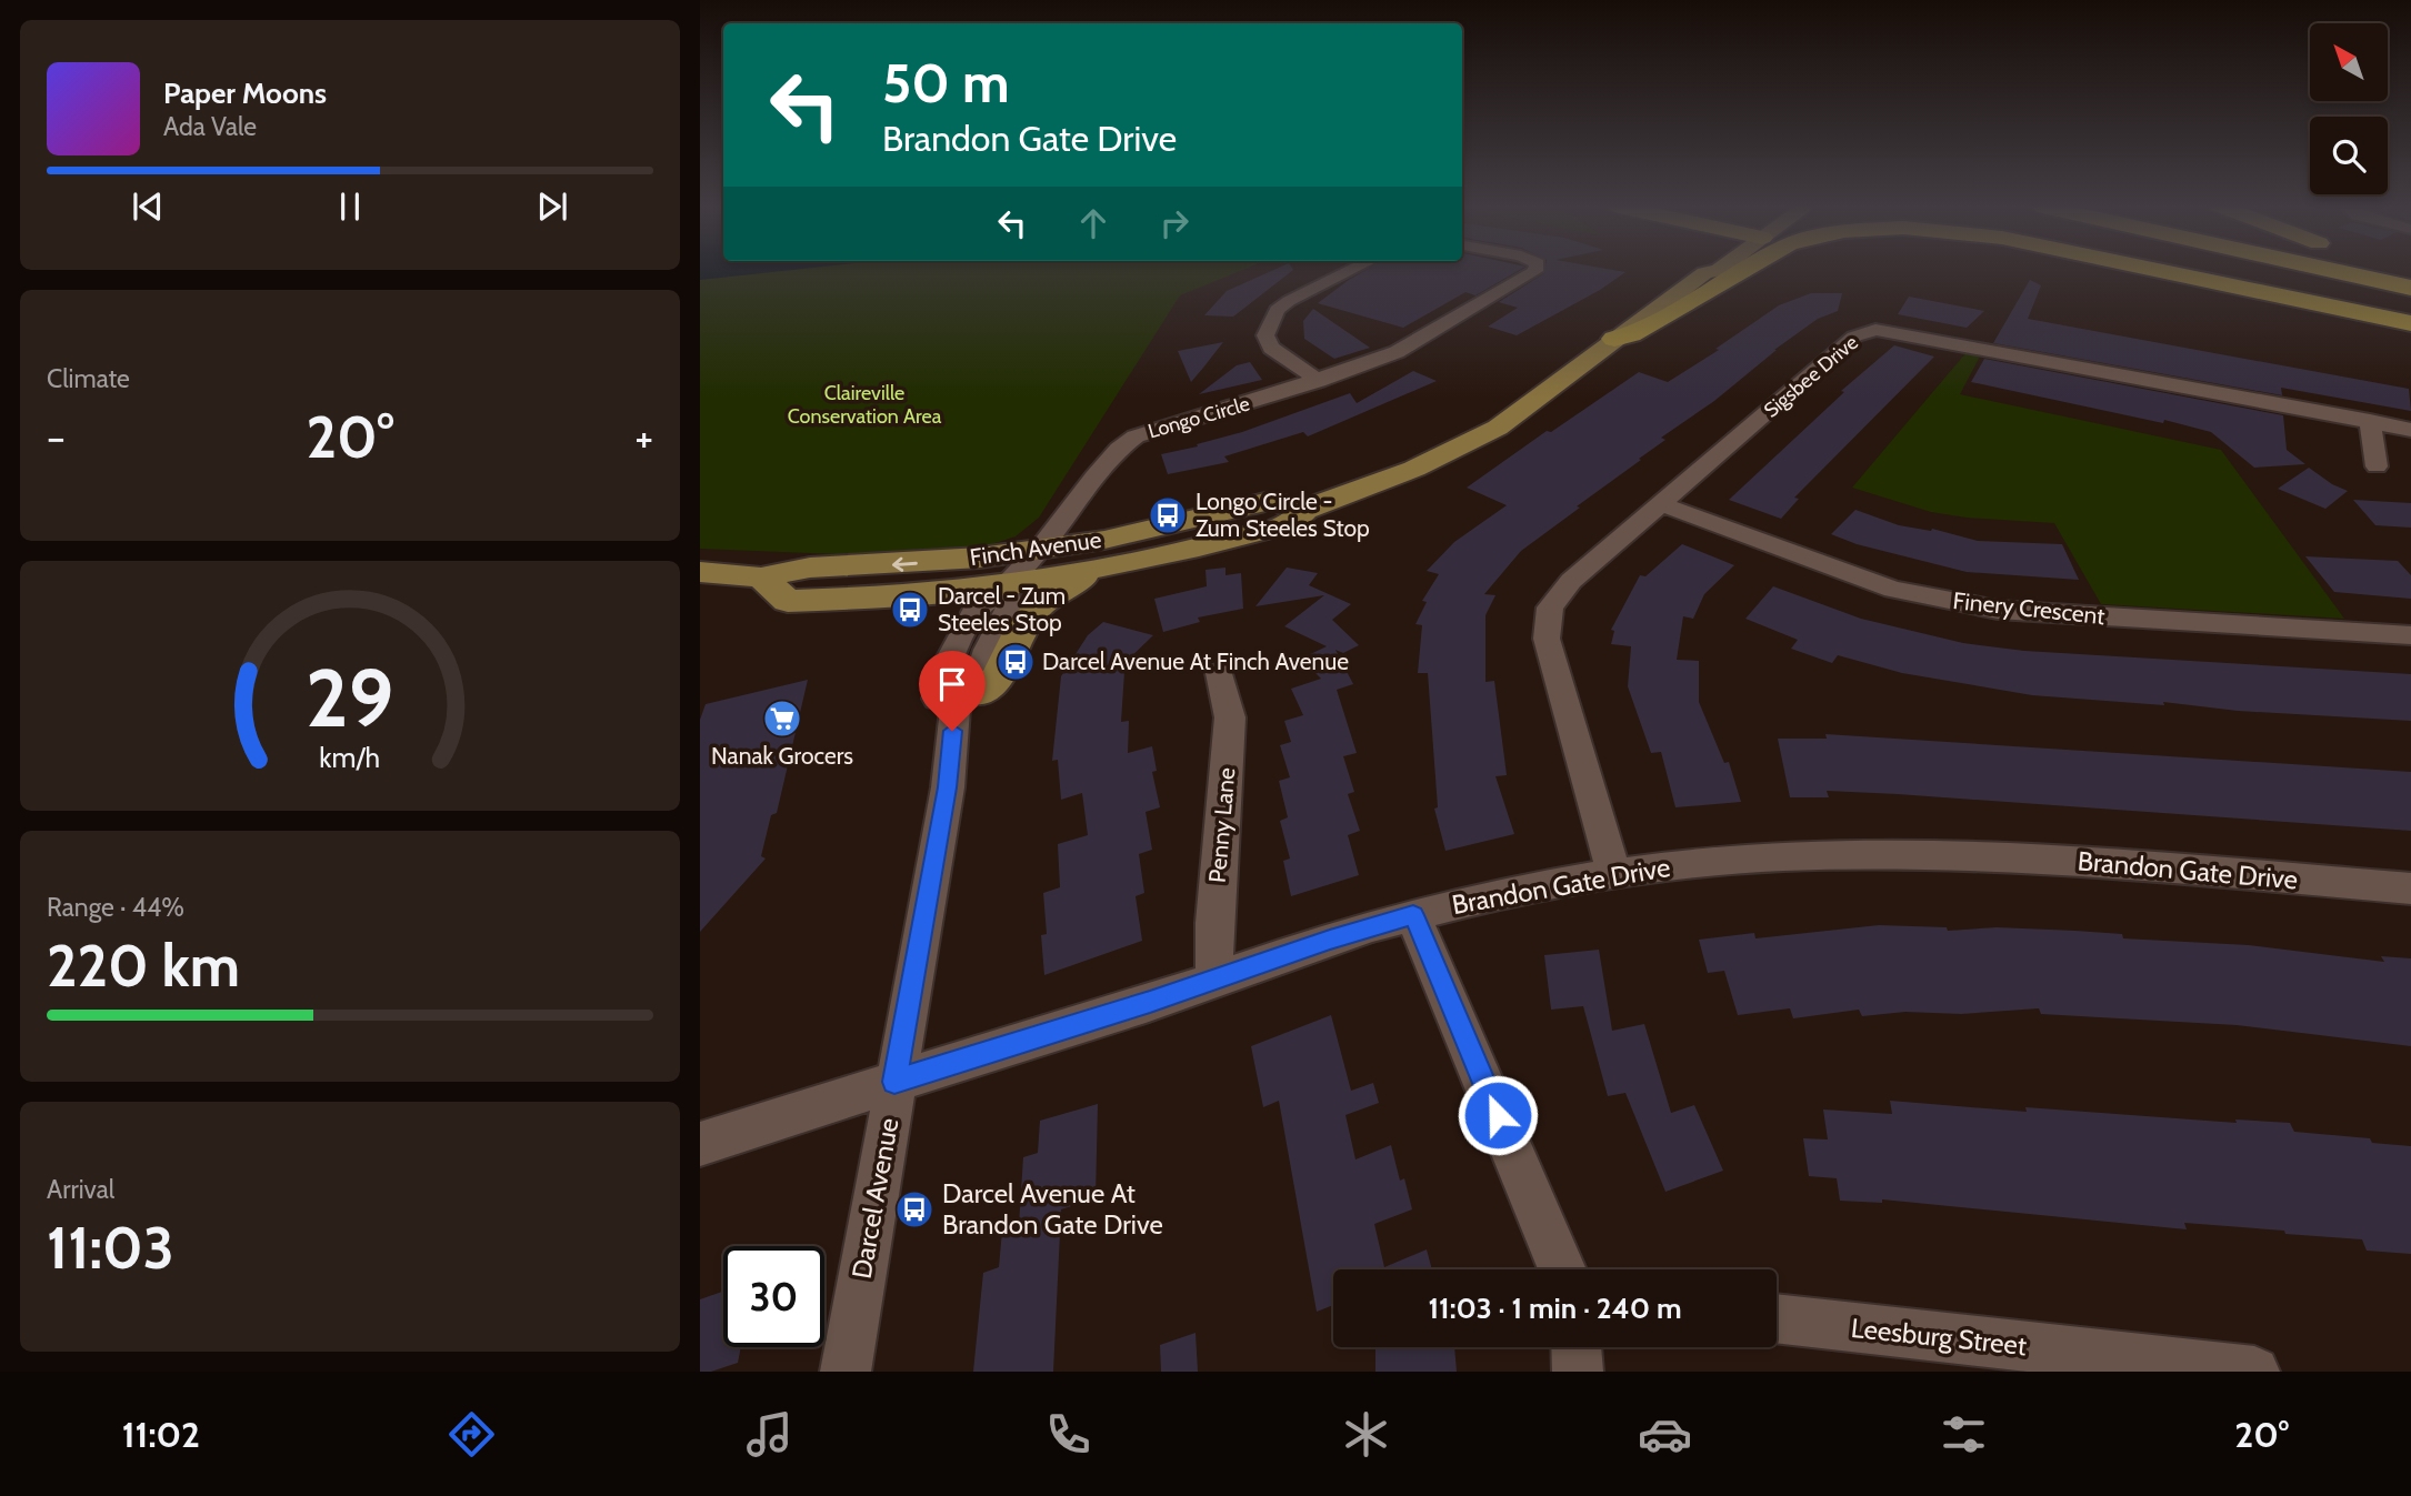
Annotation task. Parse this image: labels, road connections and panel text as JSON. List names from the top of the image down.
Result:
{
  "streets": {
    "main road": ["Finch Avenue"],
    "street": [
      "Sigsbee Drive",
      "Longo Circle",
      "Finery Crescent",
      "Penny Lane",
      "Brandon Gate Drive",
      "Darcel Avenue",
      "Leesburg Street"
    ]
  },
  "crossings": [
    ["Sigsbee Drive", "Finery Crescent"],
    ["Sigsbee Drive", "Brandon Gate Drive"],
    ["Longo Circle", "Finch Avenue"],
    ["Longo Circle", "Darcel Avenue"],
    ["Finch Avenue", "Darcel Avenue"],
    ["Penny Lane", "Brandon Gate Drive"],
    ["Brandon Gate Drive", "Darcel Avenue"]
  ],
  "parks": ["Claireville Conservation Area"],
  "places": {
    "bus stop": [
      "Longo Circle - Zum Steeles Stop",
      "Darcel - Zum Steeles Stop",
      "Darcel Avenue At Finch Avenue",
      "Darcel Avenue At Brandon Gate Drive"
    ],
    "supermarket": ["Nanak Grocers"]
  },
  "north": "top left",
  "page": {
    "turn": ["50 m", "Brandon Gate Drive"],
    "song": ["Paper Moons", "Ada Vale"],
    "tile": [
      "Climate",
      ["Range · 44%", "220 km"],
      ["Arrival", "11:03"]
    ],
    "heat": ["−", "20°", "+"],
    "limit": "30",
    "trip": "11:03 · 1 min · 240 m",
    "tabs": ["11:02", "20°"],
    "gauge": ["29", "km/h"]
  }
}
